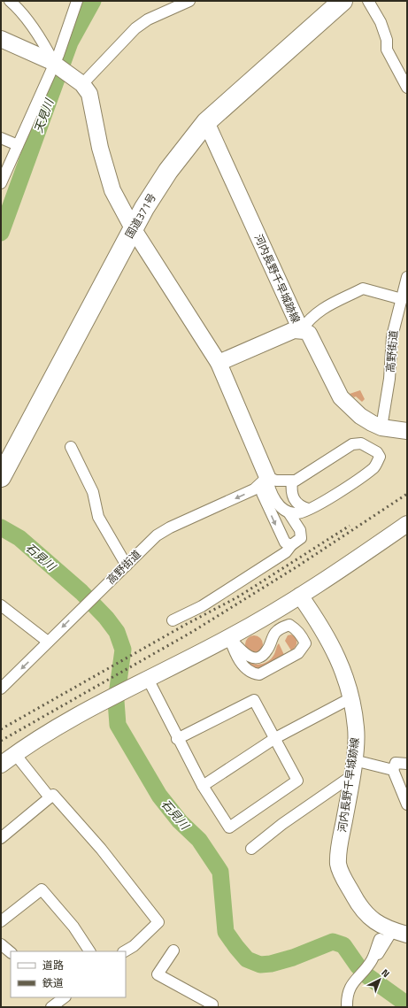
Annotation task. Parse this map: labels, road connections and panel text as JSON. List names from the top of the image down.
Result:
{
  "streets": {
    "highway": ["国道371号"],
    "street": ["河内長野千早城跡線", "高野街道"]
  },
  "crossings": [
    ["国道371号", "河内長野千早城跡線"],
    ["河内長野千早城跡線", "高野街道"]
  ],
  "water": ["天見川", "石見川"],
  "legend": ["道路", "鉄道"],
  "north": "top right"
}
